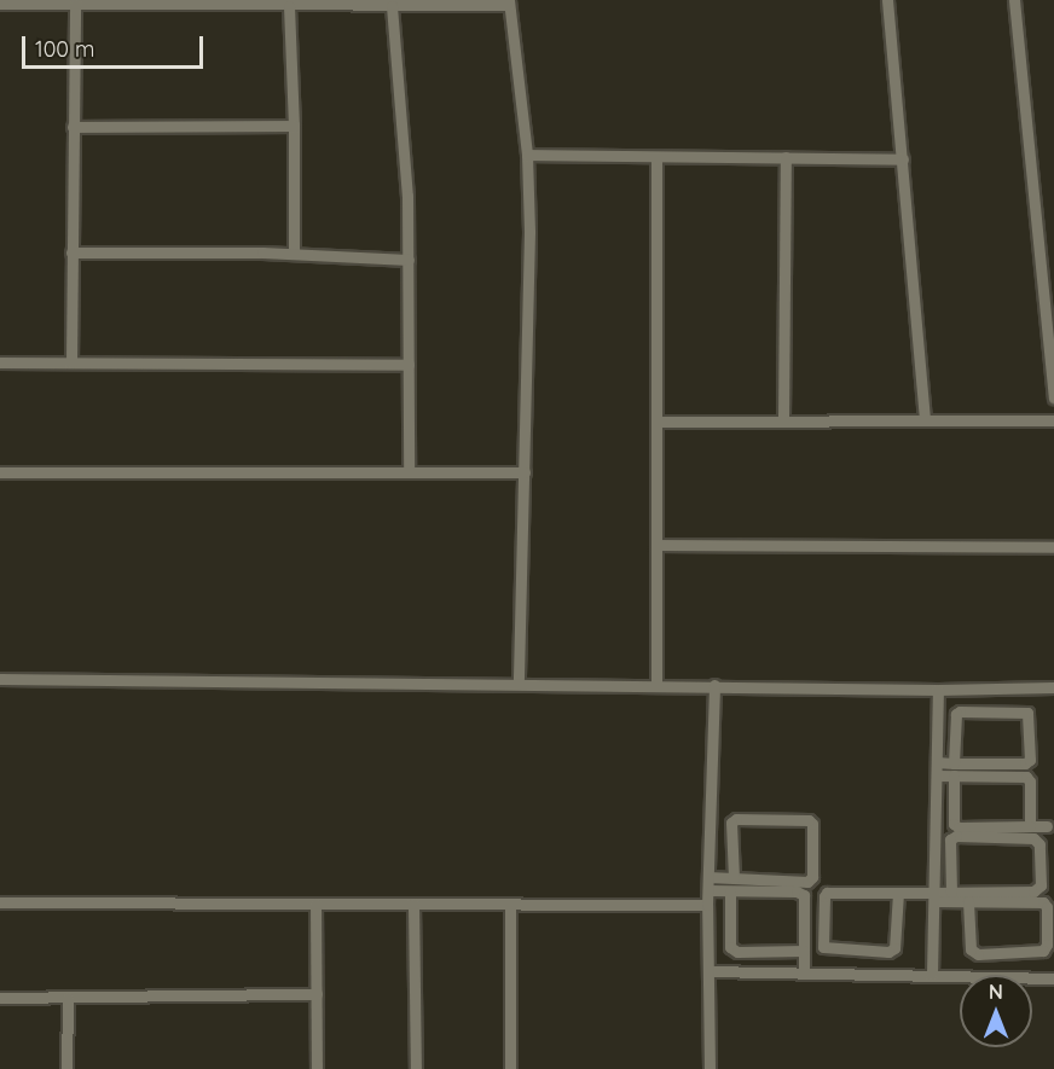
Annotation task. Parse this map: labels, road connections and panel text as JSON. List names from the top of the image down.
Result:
{
  "scale_bar": "100 m",
  "north": "top"
}
